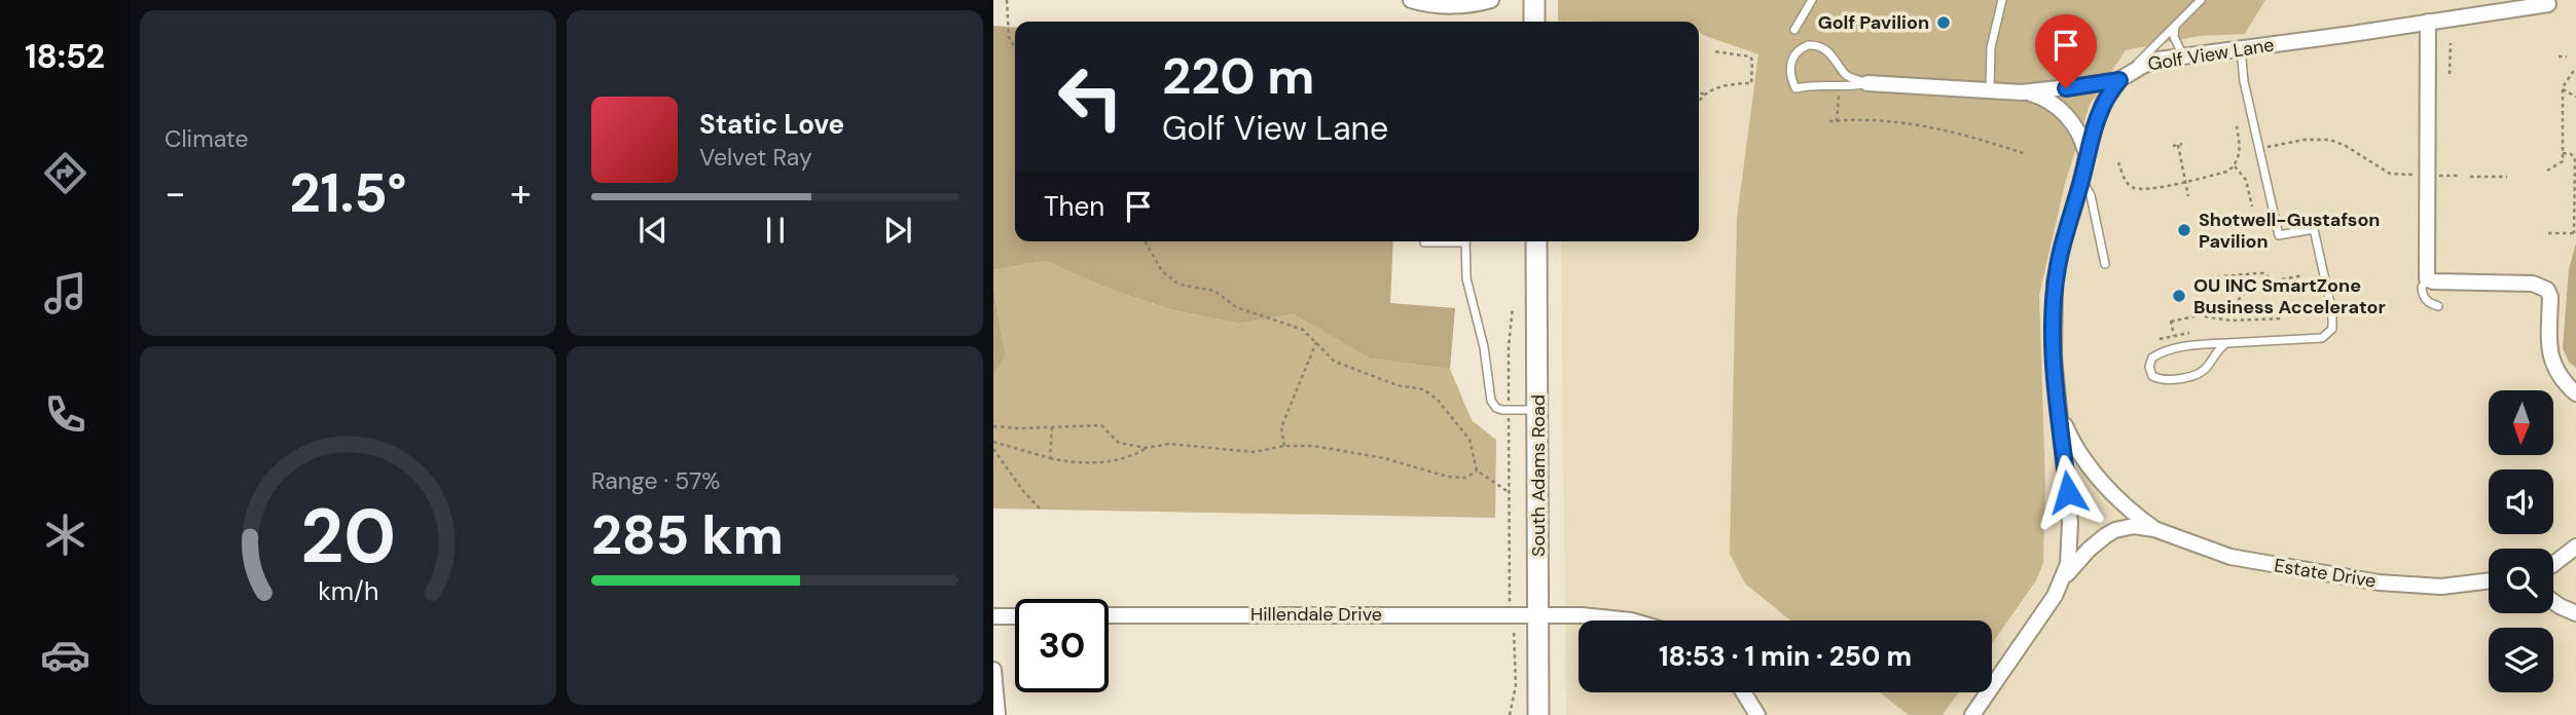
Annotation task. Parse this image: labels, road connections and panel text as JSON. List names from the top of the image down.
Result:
{
  "streets": {
    "main road": ["South Adams Road"],
    "street": ["Golf View Lane", "Estate Drive", "Hillendale Drive"]
  },
  "crossings": [
    ["South Adams Road", "Hillendale Drive"]
  ],
  "places": ["Golf Pavilion", "Shotwell-Gustafson Pavilion", "OU INC SmartZone Business Accelerator"],
  "north": "bottom",
  "page": {
    "tabs": "18:52",
    "tile": [
      "Climate",
      ["Range · 57%", "285 km"]
    ],
    "turn": ["220 m", "Golf View Lane"],
    "song": ["Static Love", "Velvet Ray"],
    "heat": ["−", "21.5°", "+"],
    "then": "Then",
    "limit": "30",
    "trip": "18:53 · 1 min · 250 m",
    "gauge": ["20", "km/h"]
  }
}
